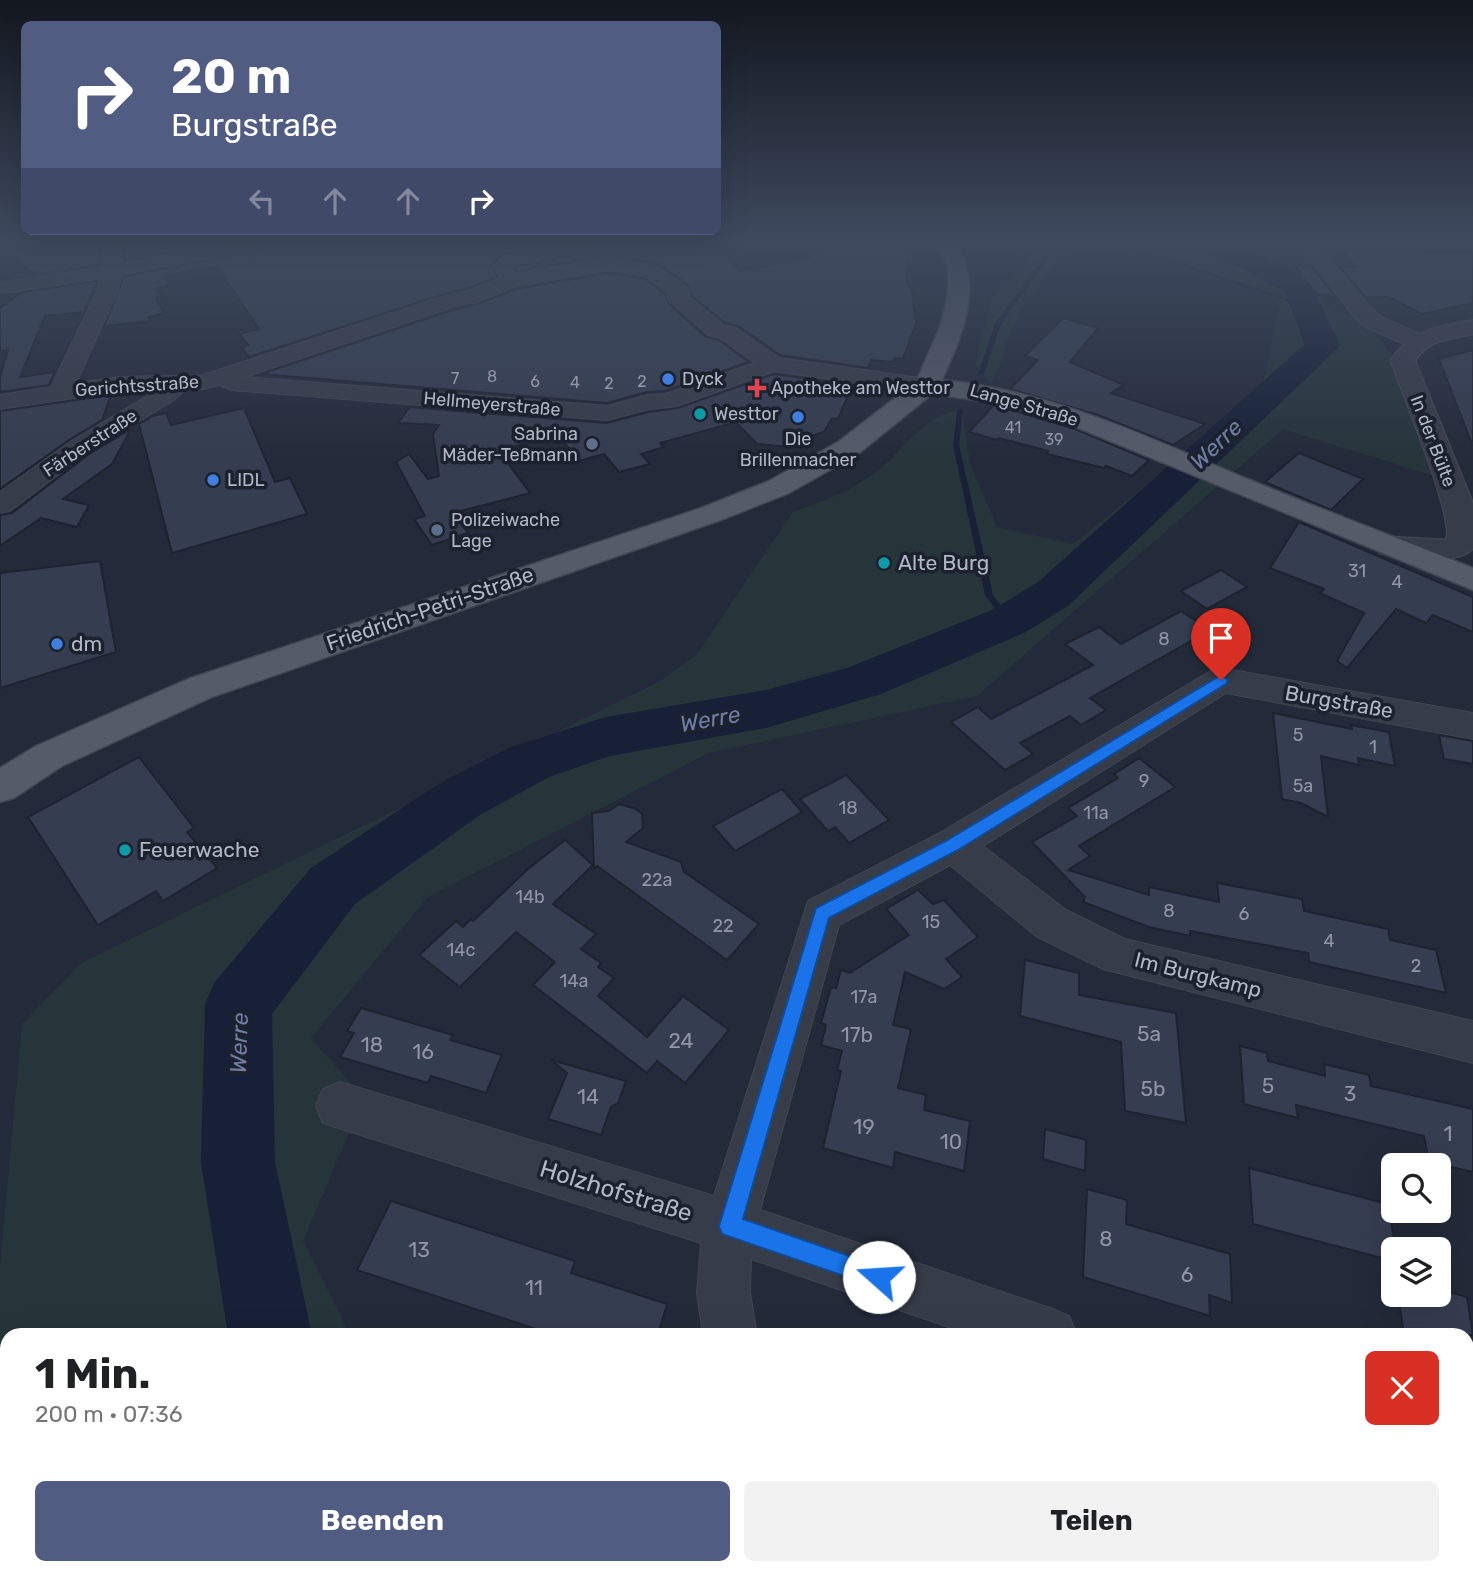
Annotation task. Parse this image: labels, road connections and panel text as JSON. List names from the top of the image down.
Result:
{
  "streets": {
    "main road": ["Lange Straße", "Friedrich-Petri-Straße"],
    "street": [
      "Gerichtsstraße",
      "Hellmeyerstraße",
      "In der Bülte",
      "Färberstraße",
      "Burgstraße",
      "Im Burgkamp",
      "Holzhofstraße"
    ]
  },
  "crossings": [
    ["Gerichtsstraße", "Hellmeyerstraße"],
    ["Gerichtsstraße", "Färberstraße"],
    ["Hellmeyerstraße", "Lange Straße"],
    ["Hellmeyerstraße", "Färberstraße"],
    ["Lange Straße", "Friedrich-Petri-Straße"],
    ["Burgstraße", "Im Burgkamp"],
    ["Burgstraße", "Holzhofstraße"]
  ],
  "water": ["Werre"],
  "places": {
    "other": [
      "Dyck",
      "Westtor",
      "Die Brillenmacher",
      "Sabrina Mäder-Teßmann",
      "LIDL",
      "Polizeiwache Lage",
      "Alte Burg",
      "dm",
      "Feuerwache"
    ],
    "health": ["Apotheke am Westtor"]
  },
  "house_numbers": [
    "8",
    "7",
    "6",
    "2",
    "4",
    "2",
    "41",
    "39",
    "31",
    "4",
    "8",
    "5",
    "1",
    "9",
    "5a",
    "18",
    "11a",
    "22a",
    "14b",
    "8",
    "6",
    "15",
    "22",
    "4",
    "14c",
    "2",
    "14a",
    "17a",
    "5a",
    "17b",
    "24",
    "18",
    "16",
    "5",
    "5b",
    "3",
    "14",
    "19",
    "1",
    "10",
    "8",
    "13",
    "6",
    "11"
  ],
  "page": {
    "turn": ["20 m", "Burgstraße"],
    "heading": ["1 Min.", "200 m · 07:36"],
    "buttons": ["Beenden", "Teilen"]
  }
}
